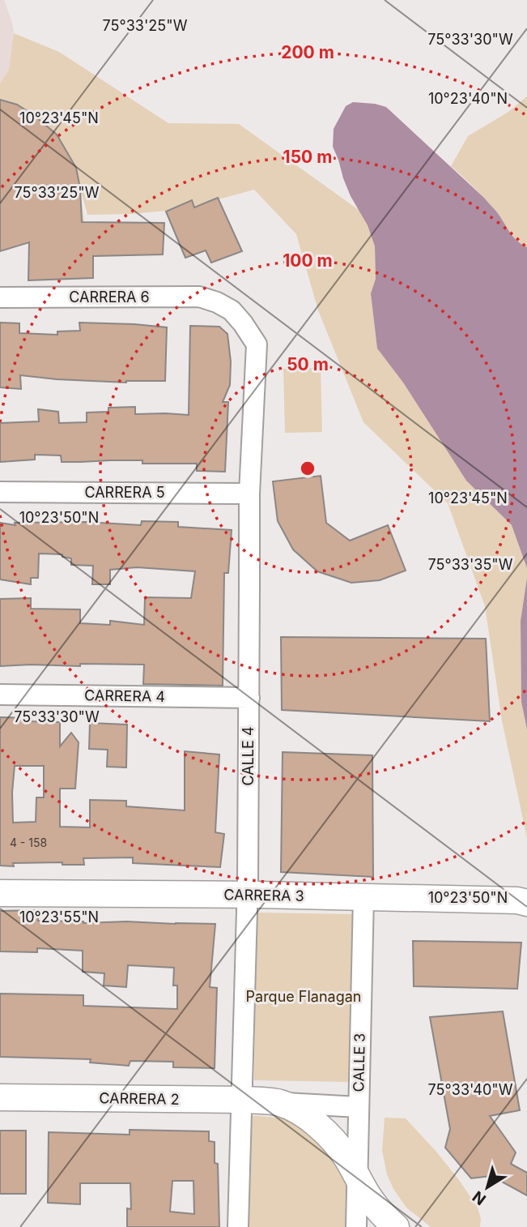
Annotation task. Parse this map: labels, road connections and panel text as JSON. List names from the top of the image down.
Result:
{
  "streets": {
    "main road": ["CARRERA 3", "CARRERA 2"],
    "street": [
      "CARRERA 6",
      "CARRERA 5",
      "CARRERA 4",
      "CALLE 4",
      "CALLE 3"
    ]
  },
  "crossings": [
    ["CARRERA 6", "CALLE 4"],
    ["CARRERA 5", "CALLE 4"],
    ["CARRERA 4", "CALLE 4"],
    ["CALLE 4", "CARRERA 3"],
    ["CALLE 4", "CARRERA 2"],
    ["CARRERA 3", "CALLE 3"],
    ["CALLE 3", "CARRERA 2"]
  ],
  "parks": ["Parque Flanagan"],
  "house_numbers": ["4 - 158"],
  "north": "bottom left",
  "coordinates": [
    "75°33'25\"W",
    "75°33'30\"W",
    "10°23'40\"N",
    "10°23'45\"N",
    "10°23'50\"N",
    "75°33'35\"W",
    "10°23'55\"N",
    "75°33'40\"W"
  ],
  "rings": [
    "200 m",
    "150 m",
    "100 m",
    "50 m"
  ]
}
